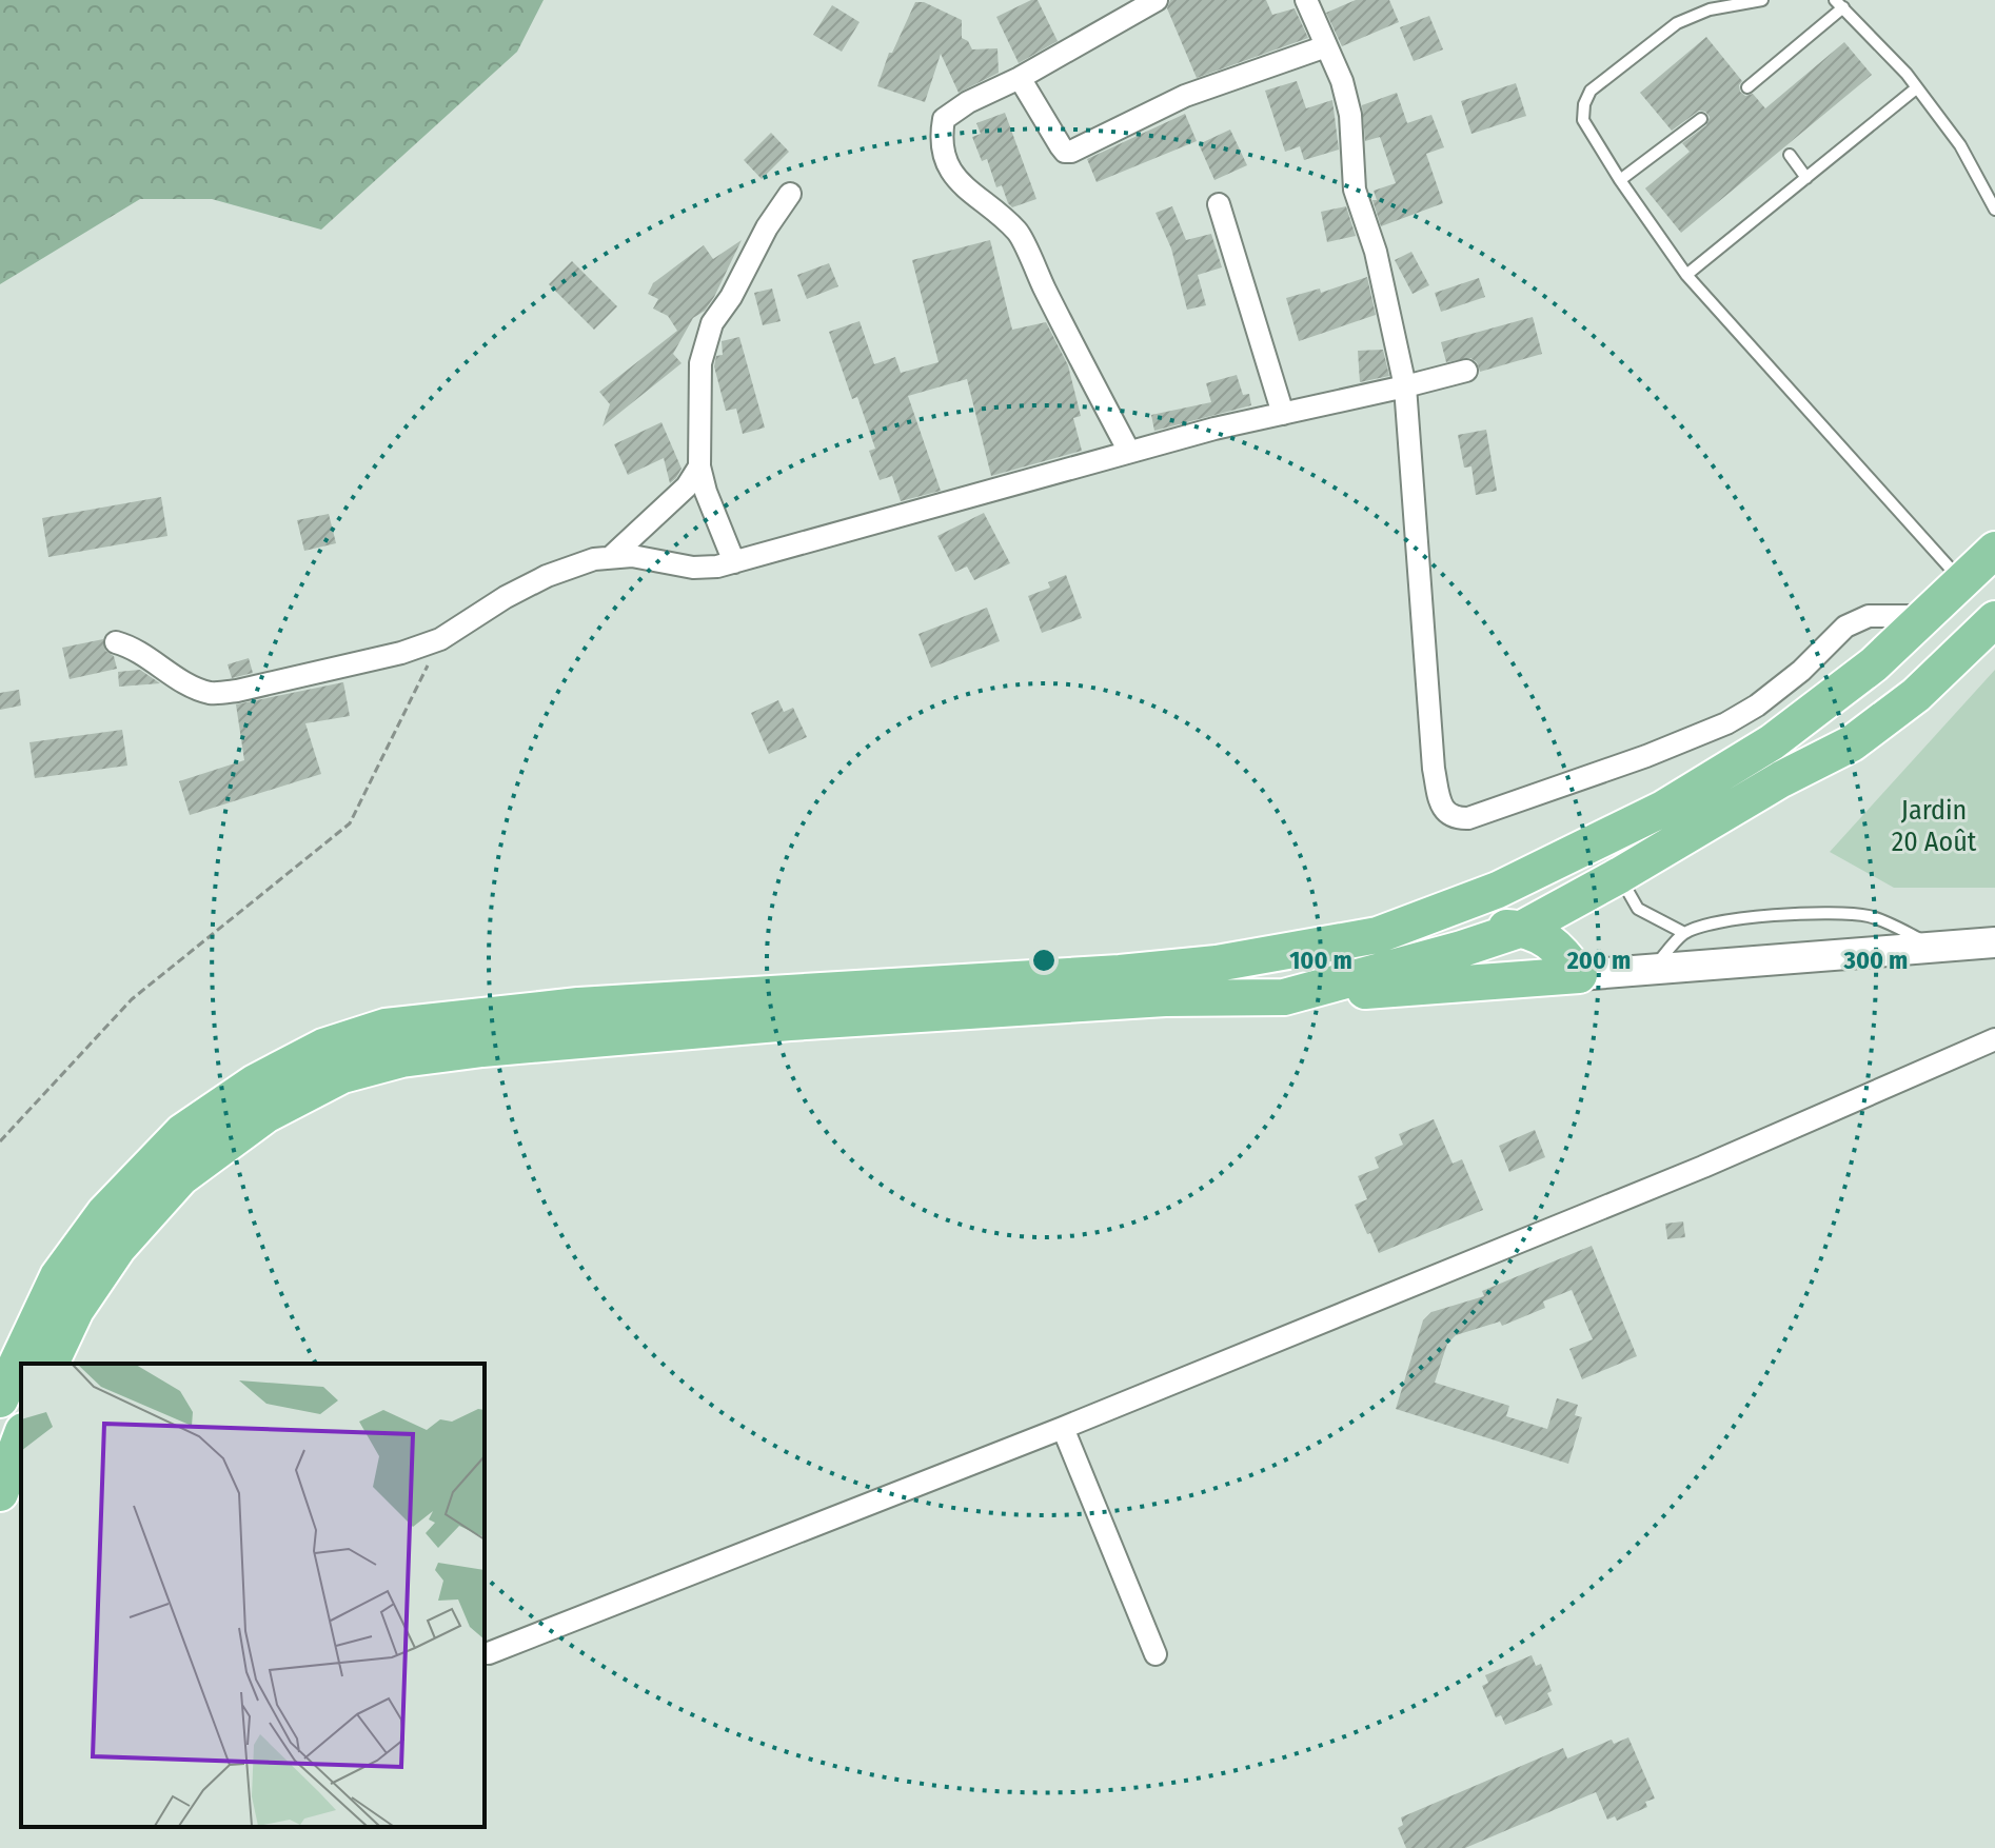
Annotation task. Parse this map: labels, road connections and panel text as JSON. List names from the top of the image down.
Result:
{
  "parks": ["Jardin 20 Août"],
  "rings": ["100 m", "200 m", "300 m"]
}
